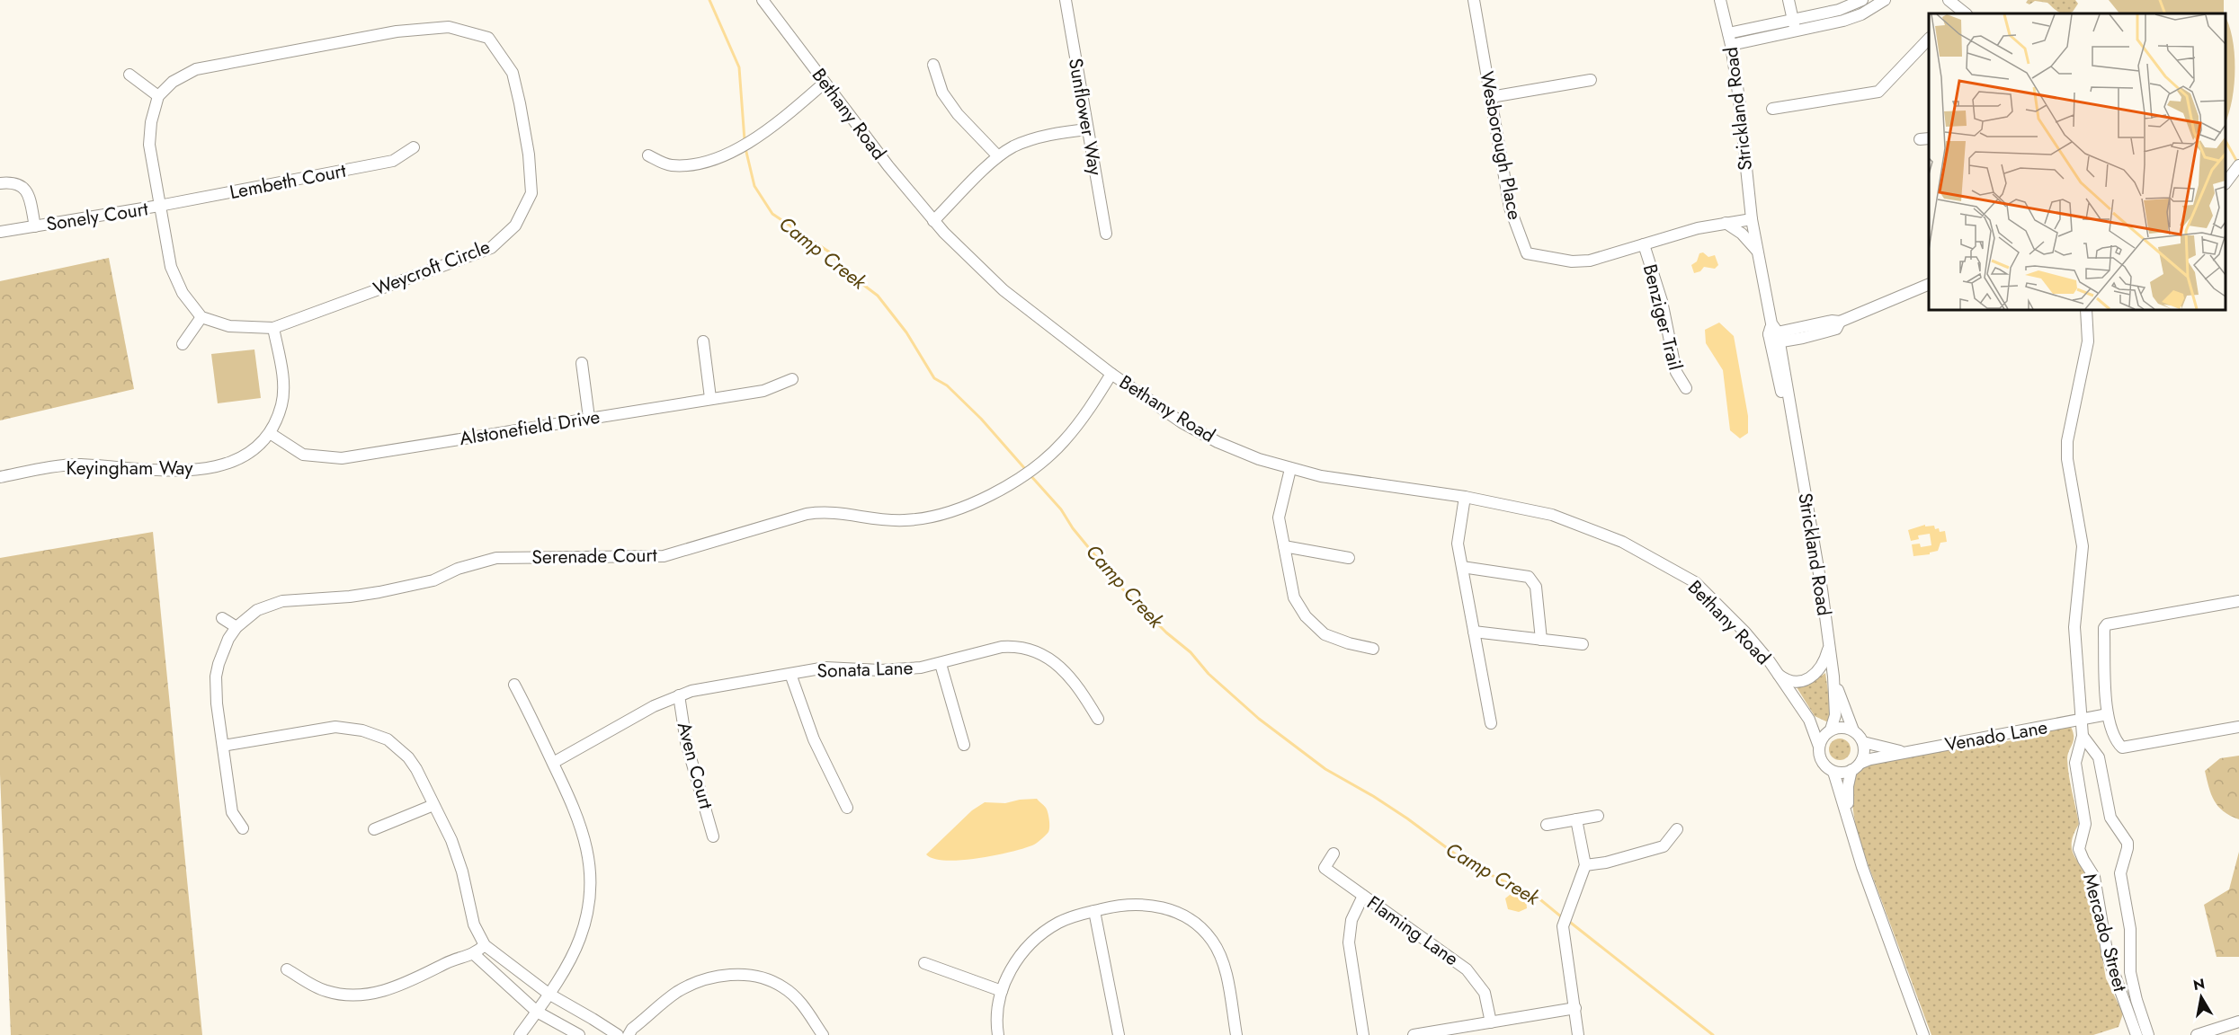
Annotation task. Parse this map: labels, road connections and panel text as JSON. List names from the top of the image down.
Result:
{
  "streets": {
    "street": [
      "Strickland Road",
      "Bethany Road",
      "Sunflower Way",
      "Wesborough Place",
      "Lembeth Court",
      "Sonely Court",
      "Weycroft Circle",
      "Benziger Trail",
      "Alstonefield Drive",
      "Keyingham Way",
      "Serenade Court",
      "Sonata Lane",
      "Venado Lane",
      "Aven Court",
      "Flaming Lane",
      "Mercado Street"
    ]
  },
  "crossings": [
    ["Strickland Road", "Bethany Road"],
    ["Strickland Road", "Wesborough Place"],
    ["Strickland Road", "Venado Lane"],
    ["Bethany Road", "Serenade Court"],
    ["Bethany Road", "Venado Lane"],
    ["Wesborough Place", "Benziger Trail"],
    ["Lembeth Court", "Sonely Court"],
    ["Weycroft Circle", "Keyingham Way"],
    ["Alstonefield Drive", "Keyingham Way"],
    ["Sonata Lane", "Aven Court"],
    ["Venado Lane", "Mercado Street"]
  ],
  "water": ["Camp Creek"],
  "north": "top"
}
